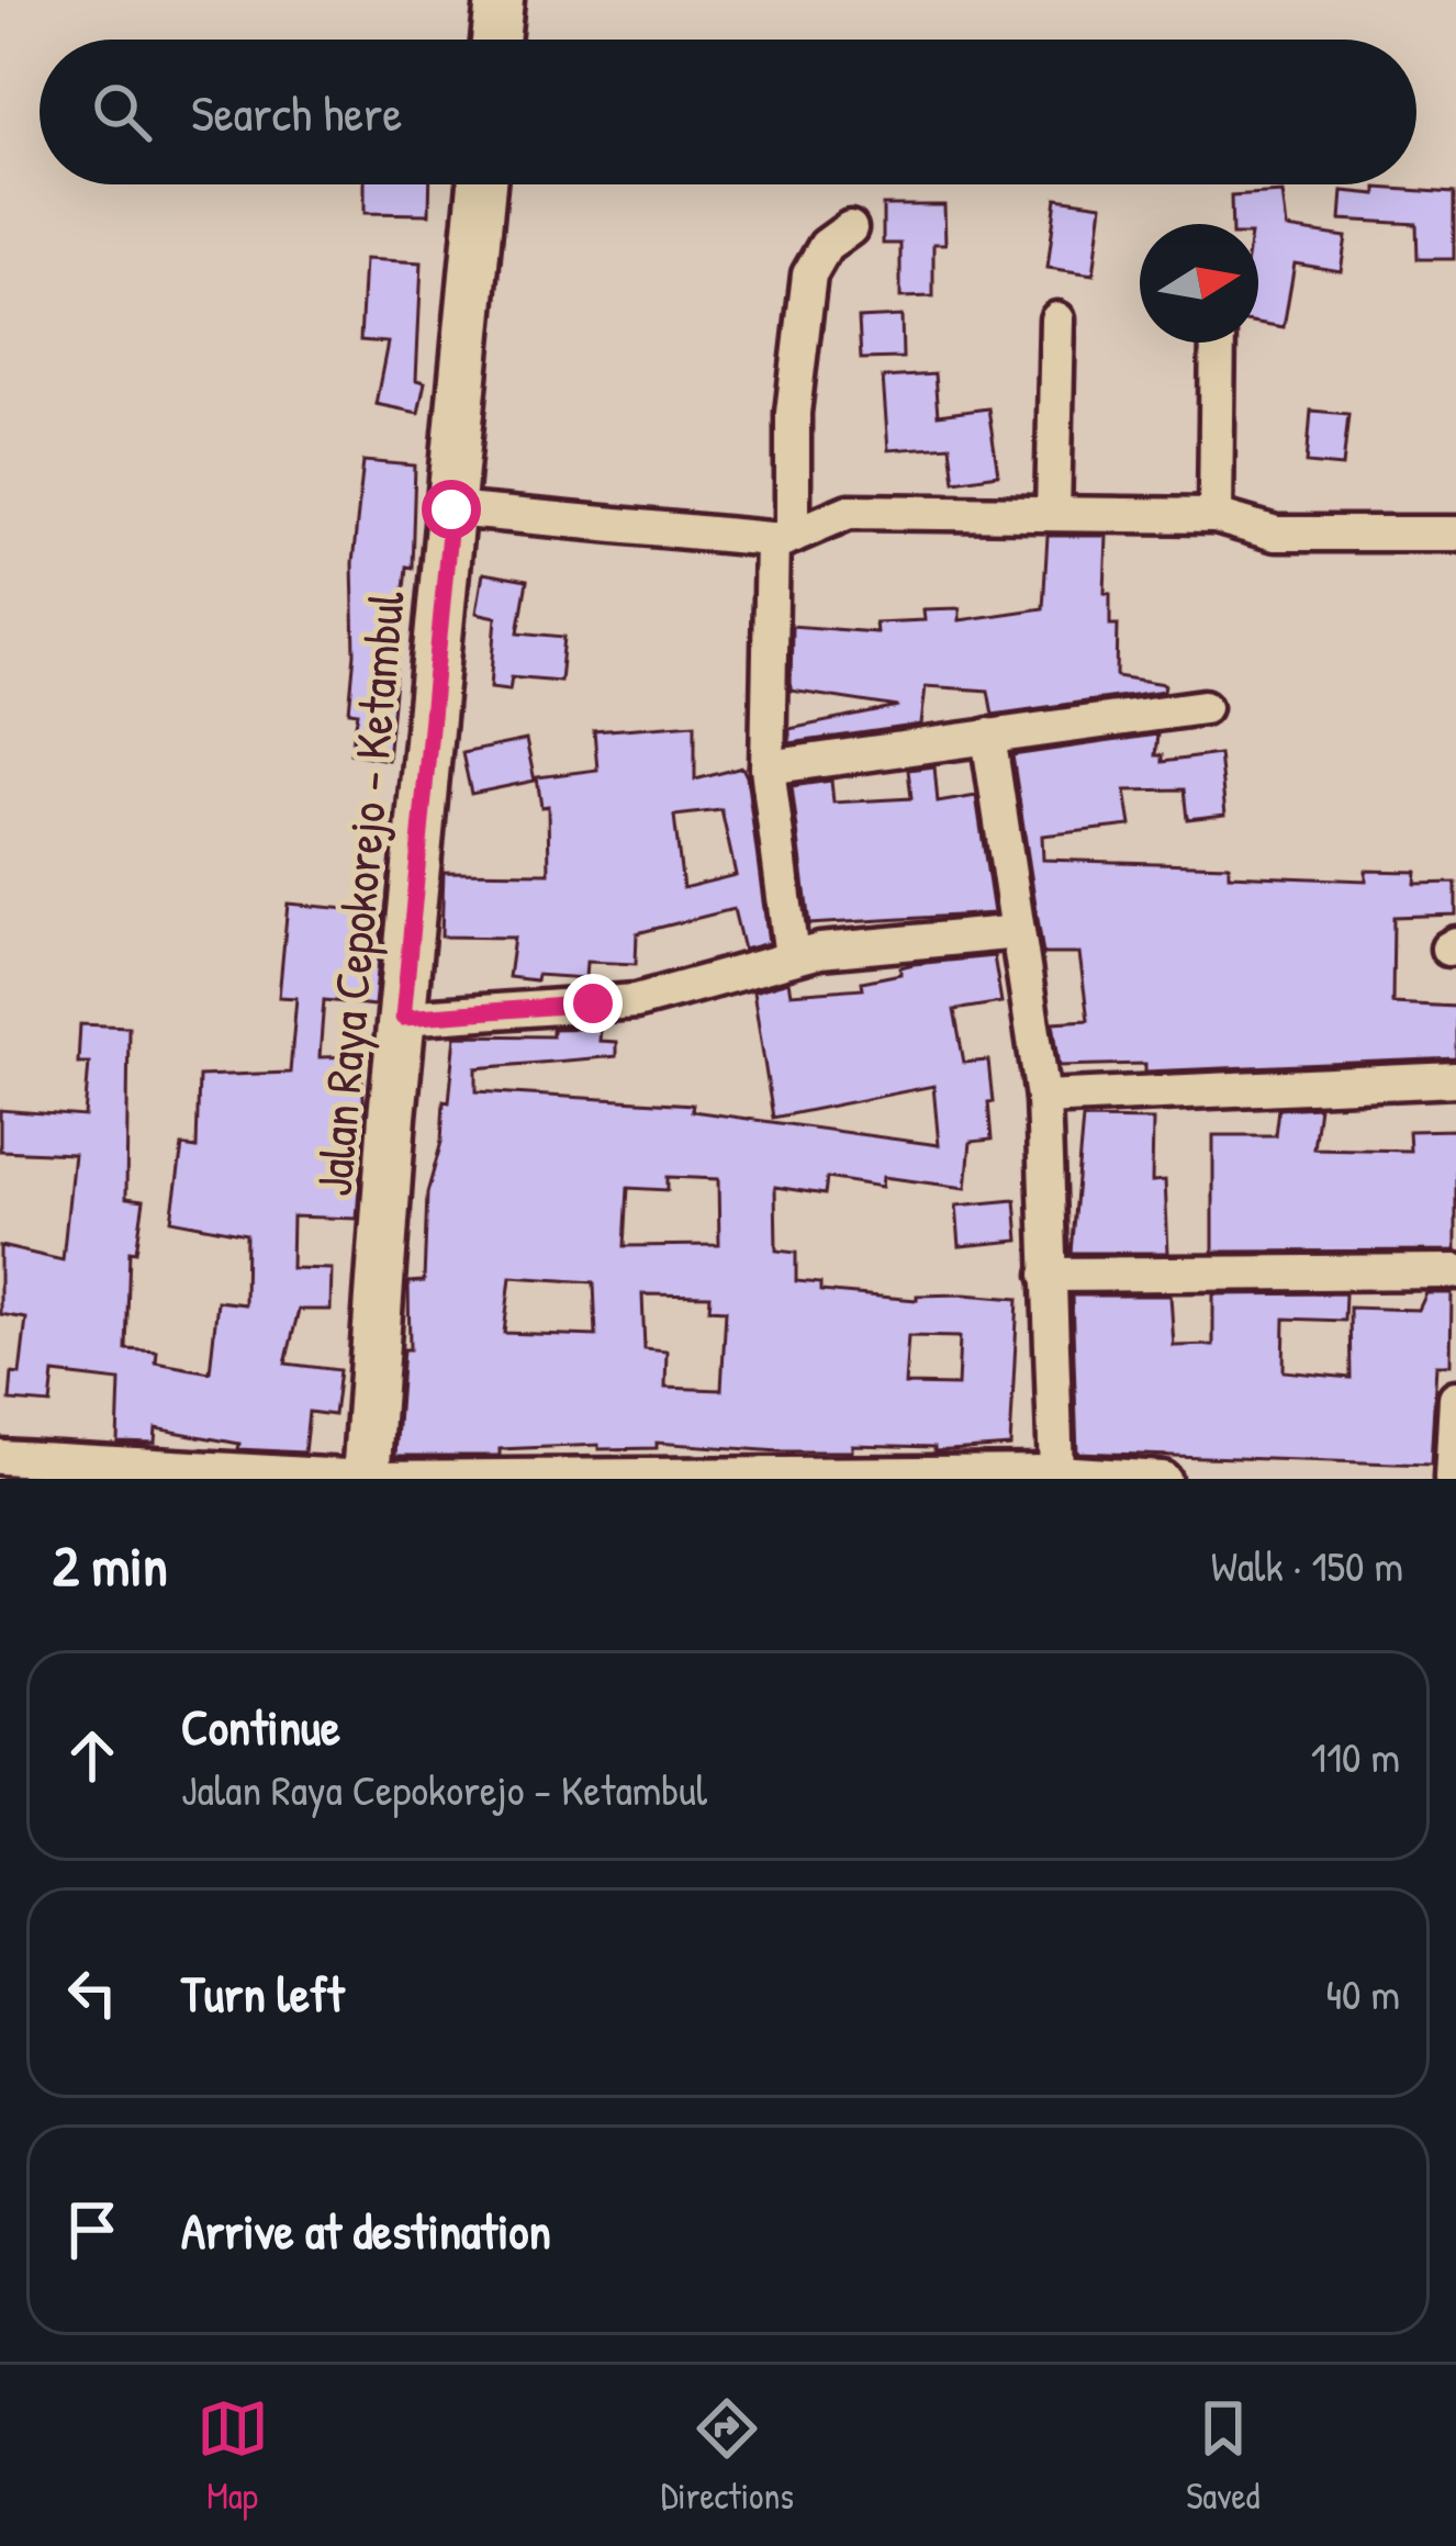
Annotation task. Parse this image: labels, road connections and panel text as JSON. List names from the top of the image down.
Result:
{
  "streets": {
    "street": ["Jalan Raya Cepokorejo - Ketambul"]
  },
  "north": "right",
  "page": {
    "search": "Search here",
    "heading": ["2 min", "Walk · 150 m"],
    "list": [
      ["Continue", "Jalan Raya Cepokorejo - Ketambul", "110 m"],
      ["Turn left", "40 m"],
      "Arrive at destination"
    ],
    "nav": ["Map", "Directions", "Saved"]
  }
}
